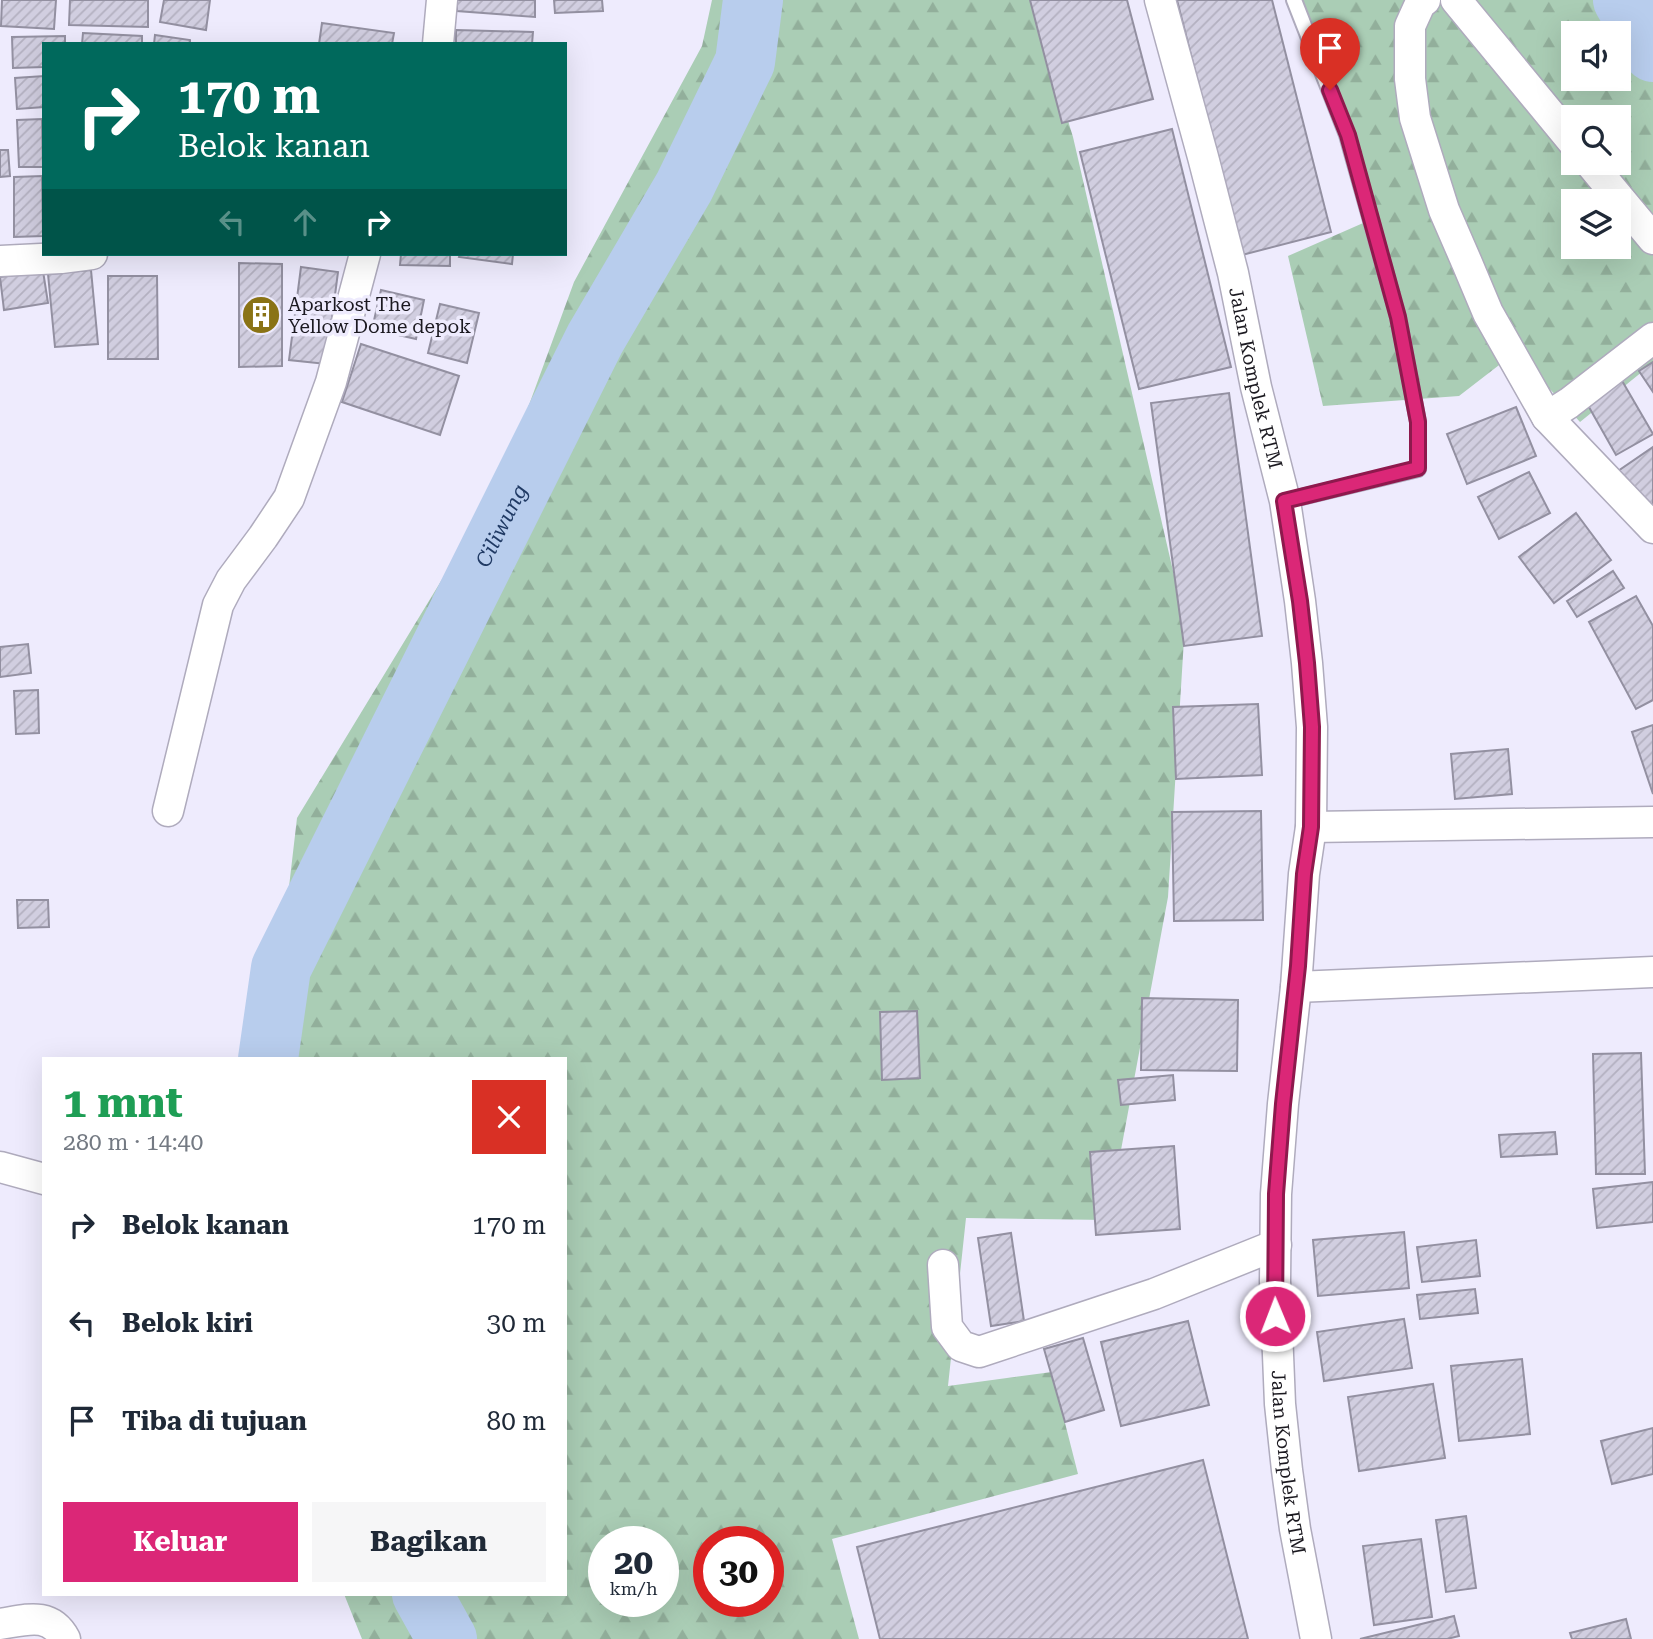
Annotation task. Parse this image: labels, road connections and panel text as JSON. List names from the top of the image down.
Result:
{
  "streets": {
    "street": ["Jalan Komplek RTM"]
  },
  "water": ["Ciliwung"],
  "places": {
    "building": ["Aparkost The Yellow Dome depok"]
  },
  "page": {
    "turn": ["170 m", "Belok kanan"],
    "heading": ["1 mnt", "280 m · 14:40"],
    "list": [
      {
        "name": "Belok kanan",
        "value": "170 m"
      },
      {
        "name": "Belok kiri",
        "value": "30 m"
      },
      {
        "name": "Tiba di tujuan",
        "value": "80 m"
      }
    ],
    "buttons": ["Keluar", "Bagikan"],
    "speed": "20 km/h",
    "limit": "30"
  }
}
